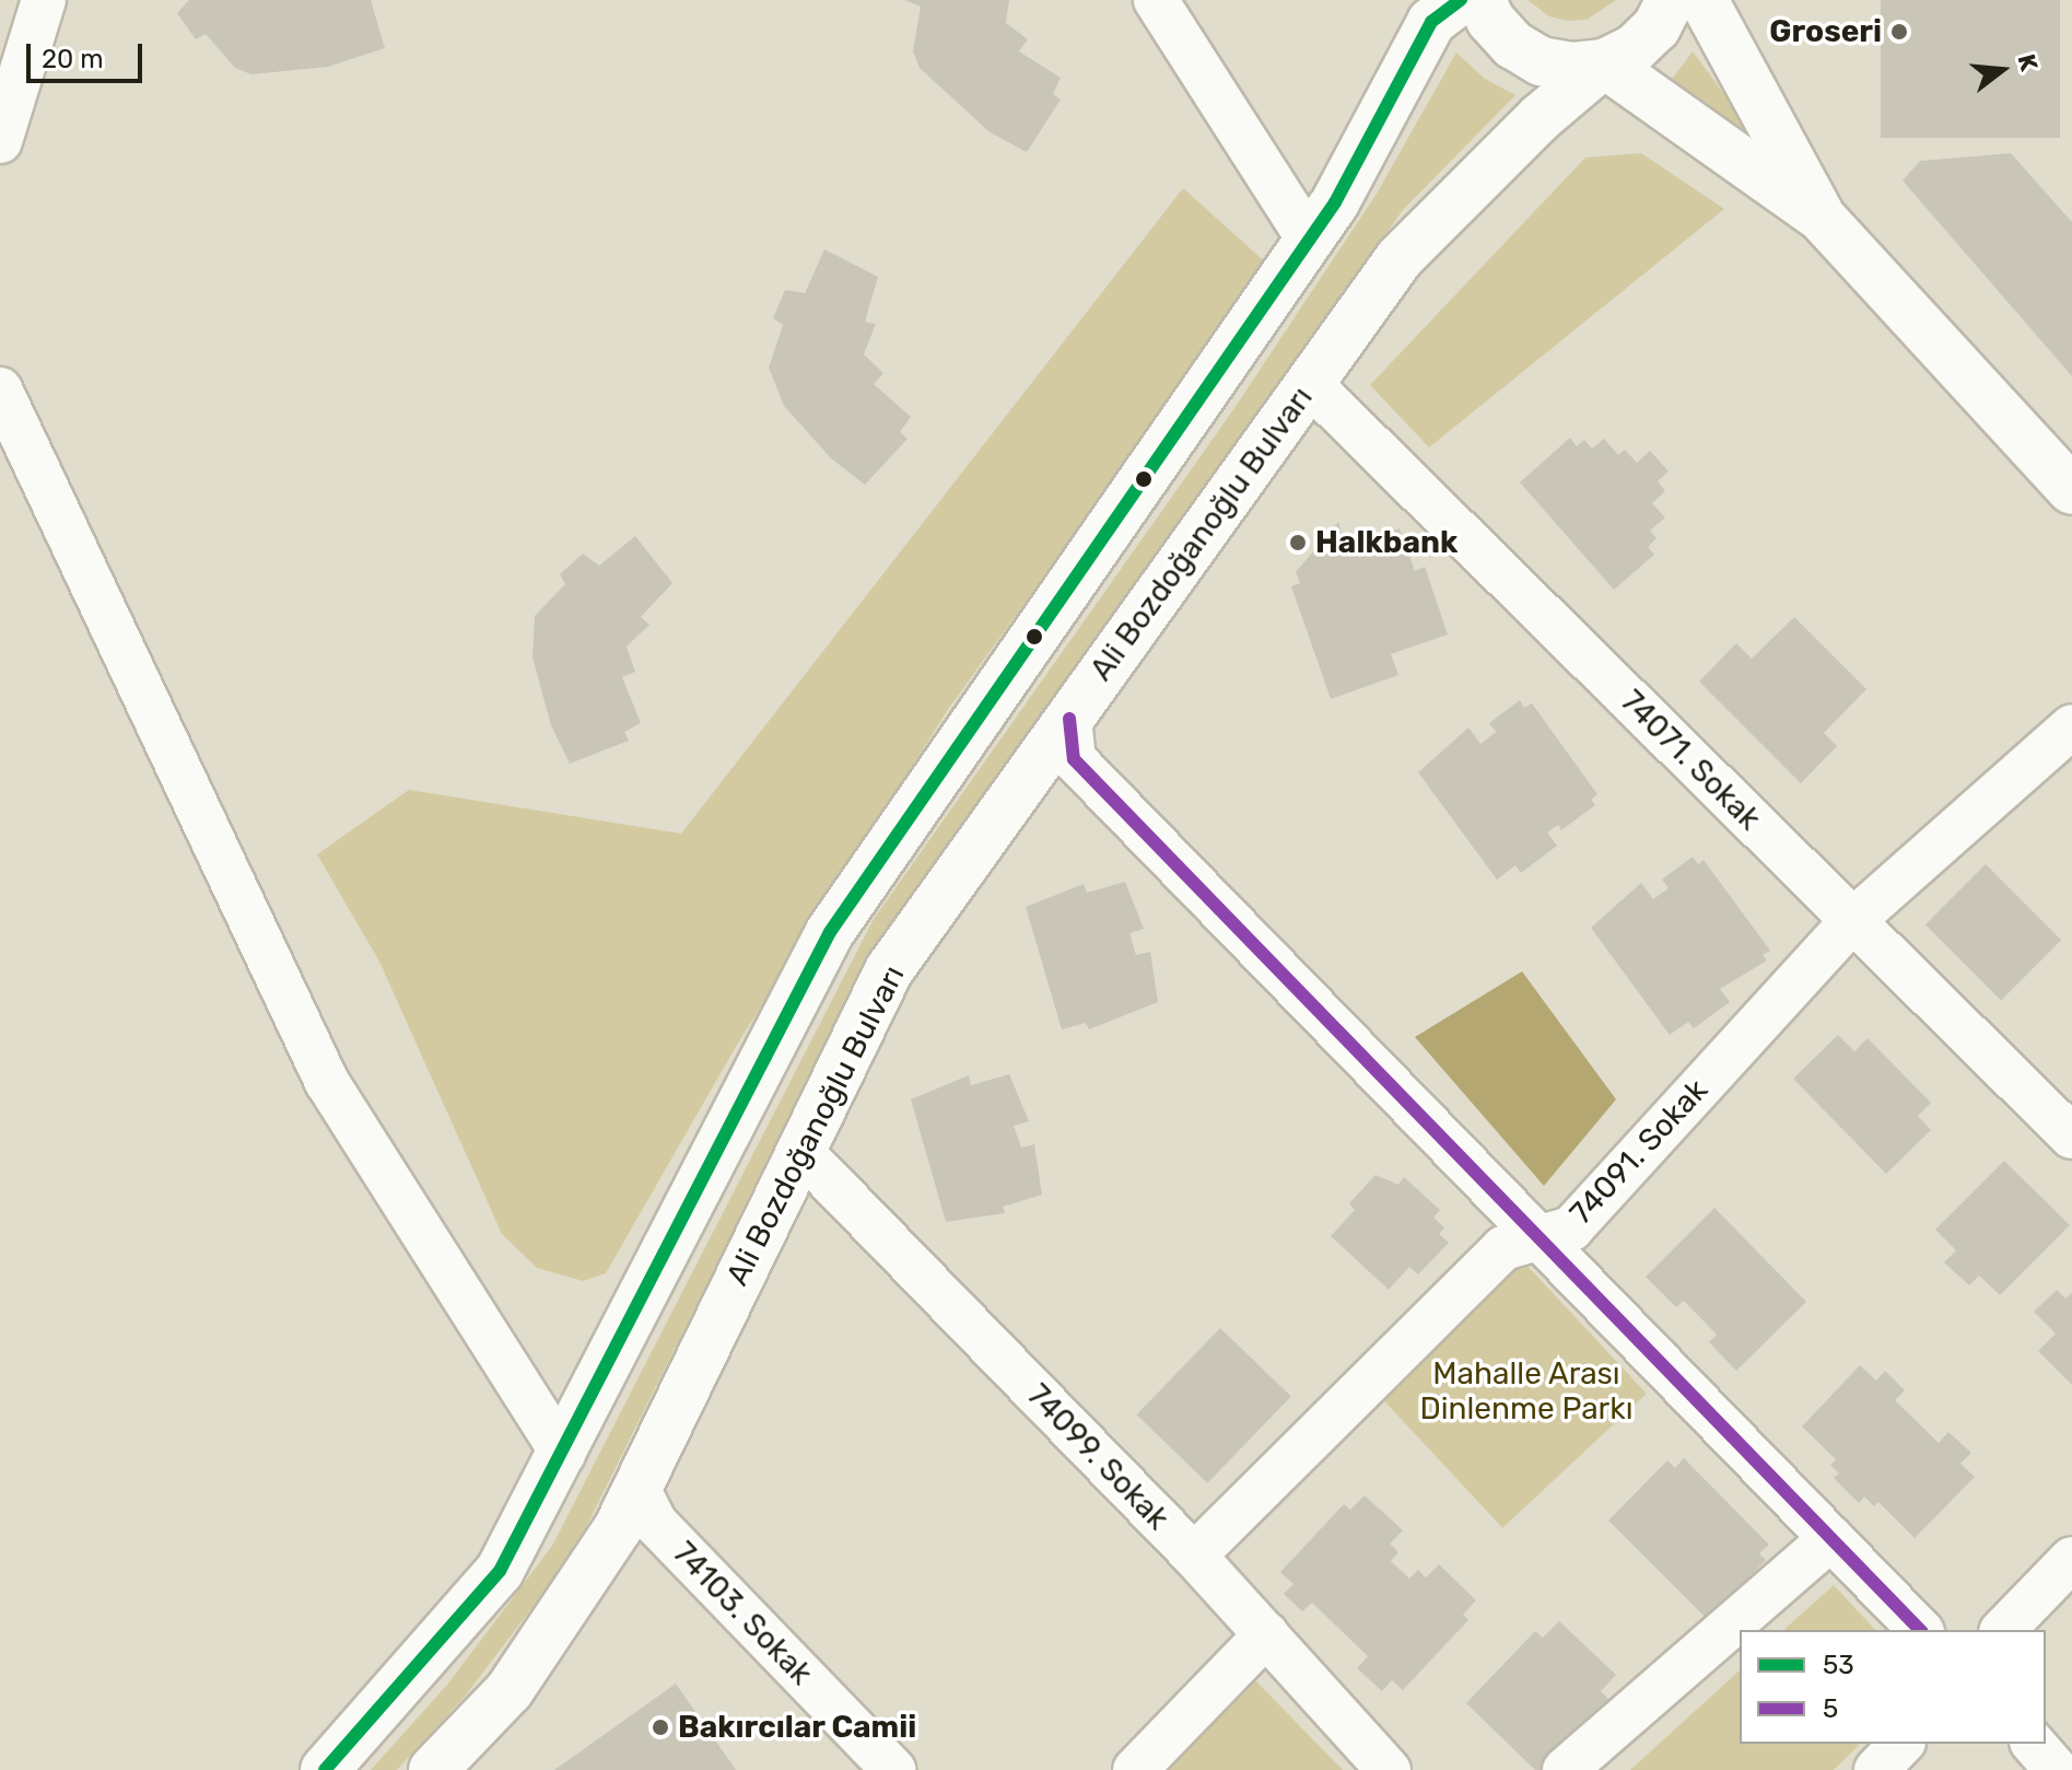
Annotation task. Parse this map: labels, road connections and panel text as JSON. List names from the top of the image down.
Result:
{
  "streets": {
    "main road": ["Ali Bozdoğanoğlu Bulvarı"],
    "street": [
      "74071. Sokak",
      "74091. Sokak",
      "74099. Sokak",
      "74103. Sokak"
    ]
  },
  "crossings": [
    ["Ali Bozdoğanoğlu Bulvarı", "74071. Sokak"],
    ["Ali Bozdoğanoğlu Bulvarı", "74099. Sokak"],
    ["Ali Bozdoğanoğlu Bulvarı", "74103. Sokak"],
    ["74071. Sokak", "74091. Sokak"],
    ["74091. Sokak", "74099. Sokak"]
  ],
  "parks": ["Mahalle Arası Dinlenme Parkı"],
  "places": ["Groseri", "Halkbank", "Bakırcılar Camii"],
  "lines": ["transit line 53", "transit line 5"],
  "legend": ["53", "5"],
  "scale_bar": "20 m",
  "north": "right"
}
